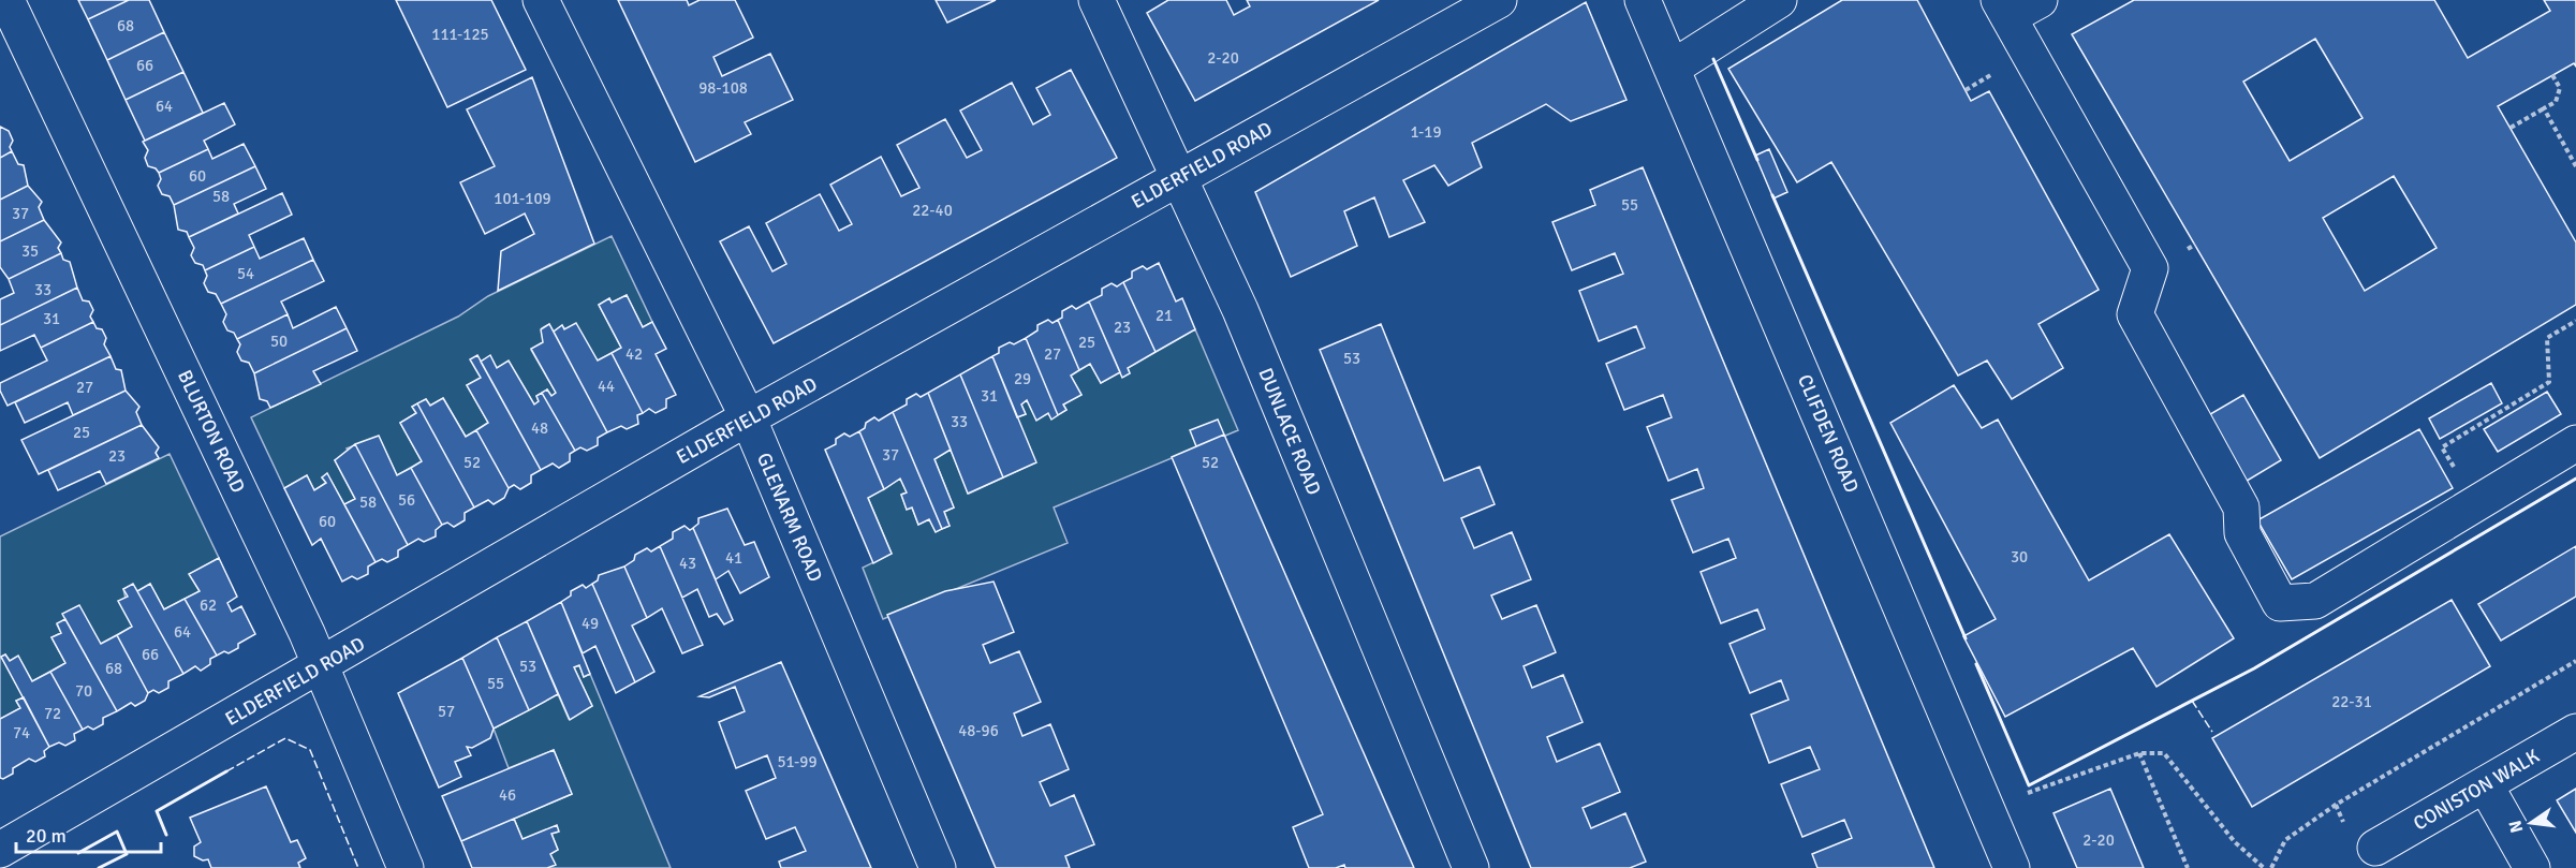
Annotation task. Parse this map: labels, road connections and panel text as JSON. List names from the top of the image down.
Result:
{
  "streets": {
    "street": [
      "ELDERFIELD ROAD",
      "BLURTON ROAD",
      "DUNLACE ROAD",
      "CLIFDEN ROAD",
      "GLENARM ROAD",
      "CONISTON WALK"
    ]
  },
  "crossings": [
    ["ELDERFIELD ROAD", "BLURTON ROAD"],
    ["ELDERFIELD ROAD", "DUNLACE ROAD"],
    ["ELDERFIELD ROAD", "GLENARM ROAD"]
  ],
  "house_numbers": [
    "68",
    "111-125",
    "2-20",
    "66",
    "98-108",
    "64",
    "1-19",
    "60",
    "58",
    "101-109",
    "55",
    "22-40",
    "37",
    "35",
    "54",
    "33",
    "21",
    "31",
    "23",
    "50",
    "25",
    "42",
    "27",
    "53",
    "29",
    "44",
    "27",
    "31",
    "33",
    "48",
    "25",
    "37",
    "23",
    "52",
    "52",
    "56",
    "58",
    "60",
    "30",
    "41",
    "43",
    "62",
    "49",
    "64",
    "66",
    "53",
    "68",
    "55",
    "70",
    "22-31",
    "57",
    "72",
    "48-96",
    "74",
    "51-99",
    "46",
    "2-20"
  ],
  "scale_bar": "20 m",
  "north": "left"
}
